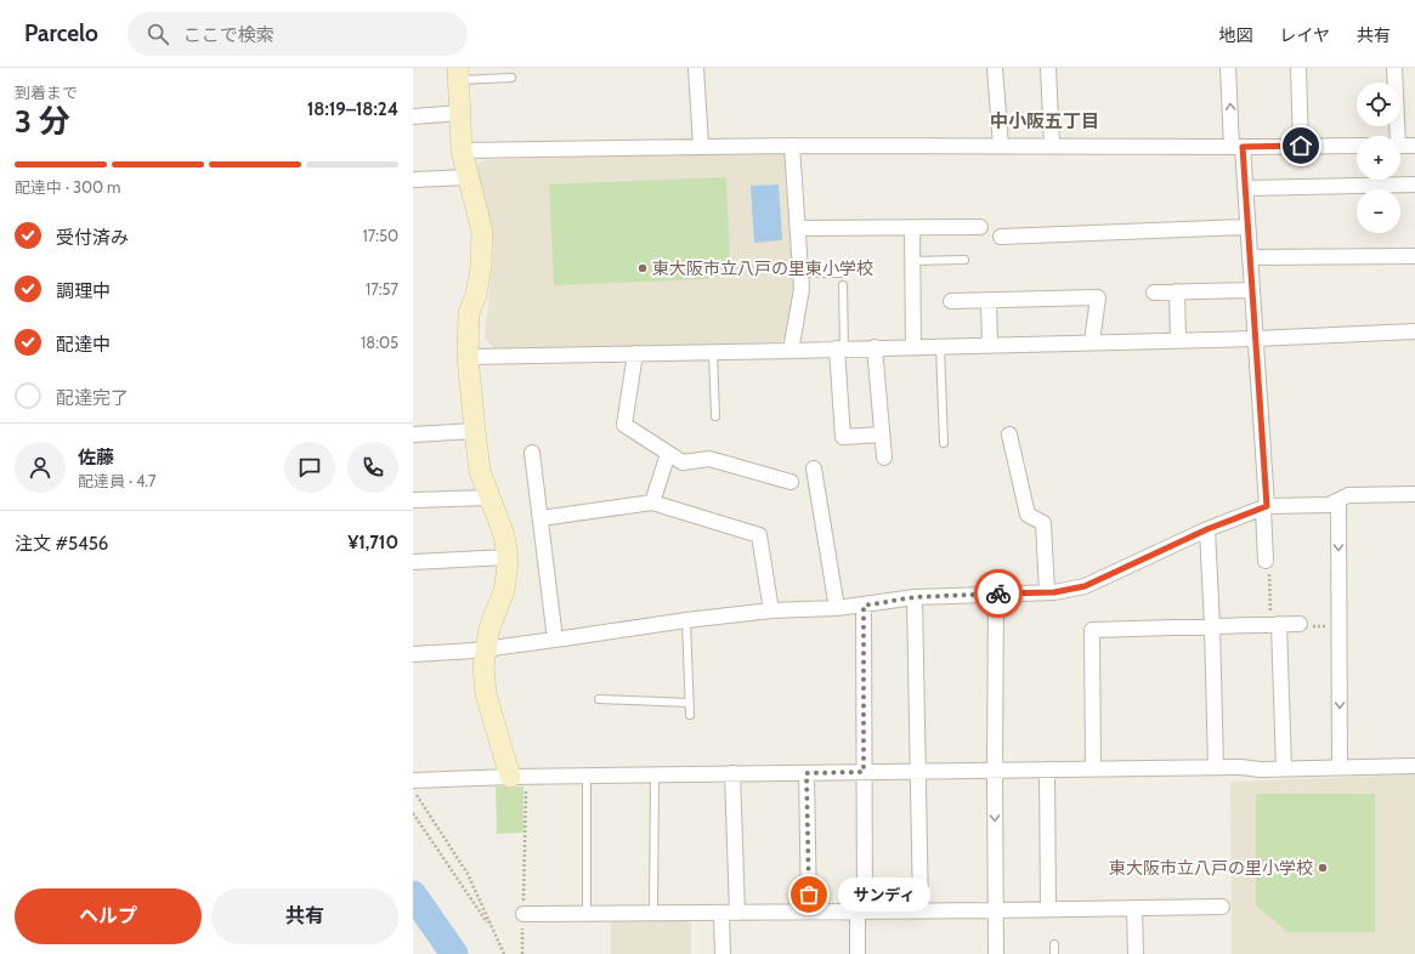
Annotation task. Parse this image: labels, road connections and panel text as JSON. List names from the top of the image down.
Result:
{
  "districts": ["中小阪五丁目"],
  "places": ["東大阪市立八戸の里東小学校", "東大阪市立八戸の里小学校", "サンディ"],
  "page": {
    "header": "Parcelo",
    "search": "ここで検索",
    "nav": ["地図", "レイヤ", "共有"],
    "heading": ["3 分", "到着まで", "18:19–18:24"],
    "panel": [
      "佐藤",
      "配達員 · 4.7",
      "注文 #5456",
      "¥1,710"
    ],
    "map_buttons": ["+", "−"],
    "bar": "配達中 · 300 m",
    "list": [
      ["受付済み", "17:50"],
      ["調理中", "17:57"],
      ["配達中", "18:05"],
      "配達完了"
    ],
    "bubble": "サンディ",
    "buttons": ["ヘルプ", "共有"]
  }
}
